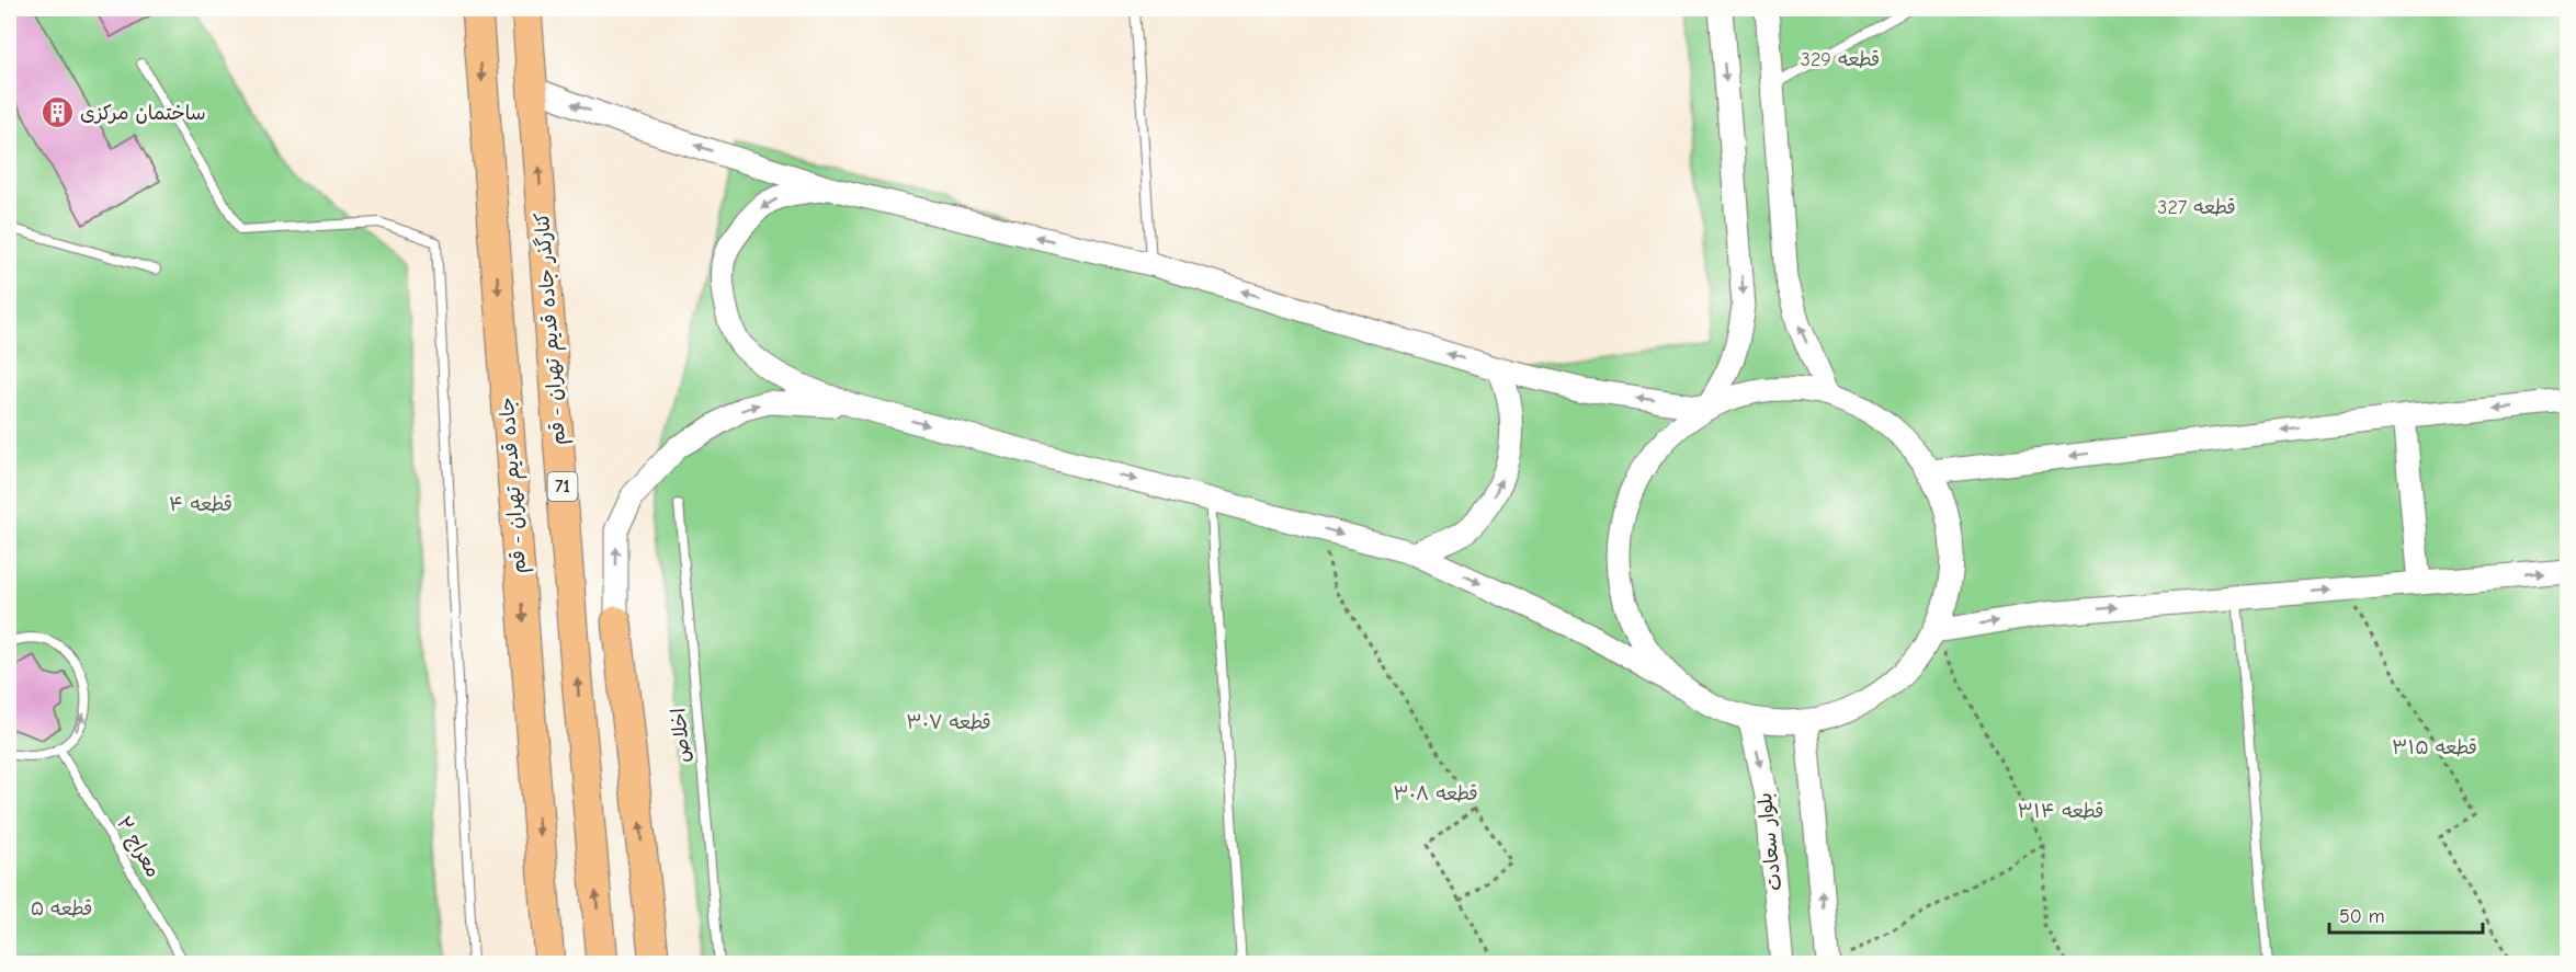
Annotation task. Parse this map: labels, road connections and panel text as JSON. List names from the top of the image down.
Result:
{
  "streets": {
    "highway": ["کنارگذر جاده قدیم تهران - قم", "جاده قدیم تهران - قم", "71"],
    "street": ["بلوار سعادت"],
    "lane": ["اخلاص", "معراج ۲"]
  },
  "parks": [
    "قطعه 329",
    "قطعه 327",
    "قطعه ۴",
    "قطعه ۳۰۷",
    "قطعه ۳۱۵",
    "قطعه ۳۰۸",
    "قطعه ۳۱۴",
    "قطعه ۵"
  ],
  "places": {
    "building": ["ساختمان مرکزی"]
  },
  "scale_bar": "50 m"
}
